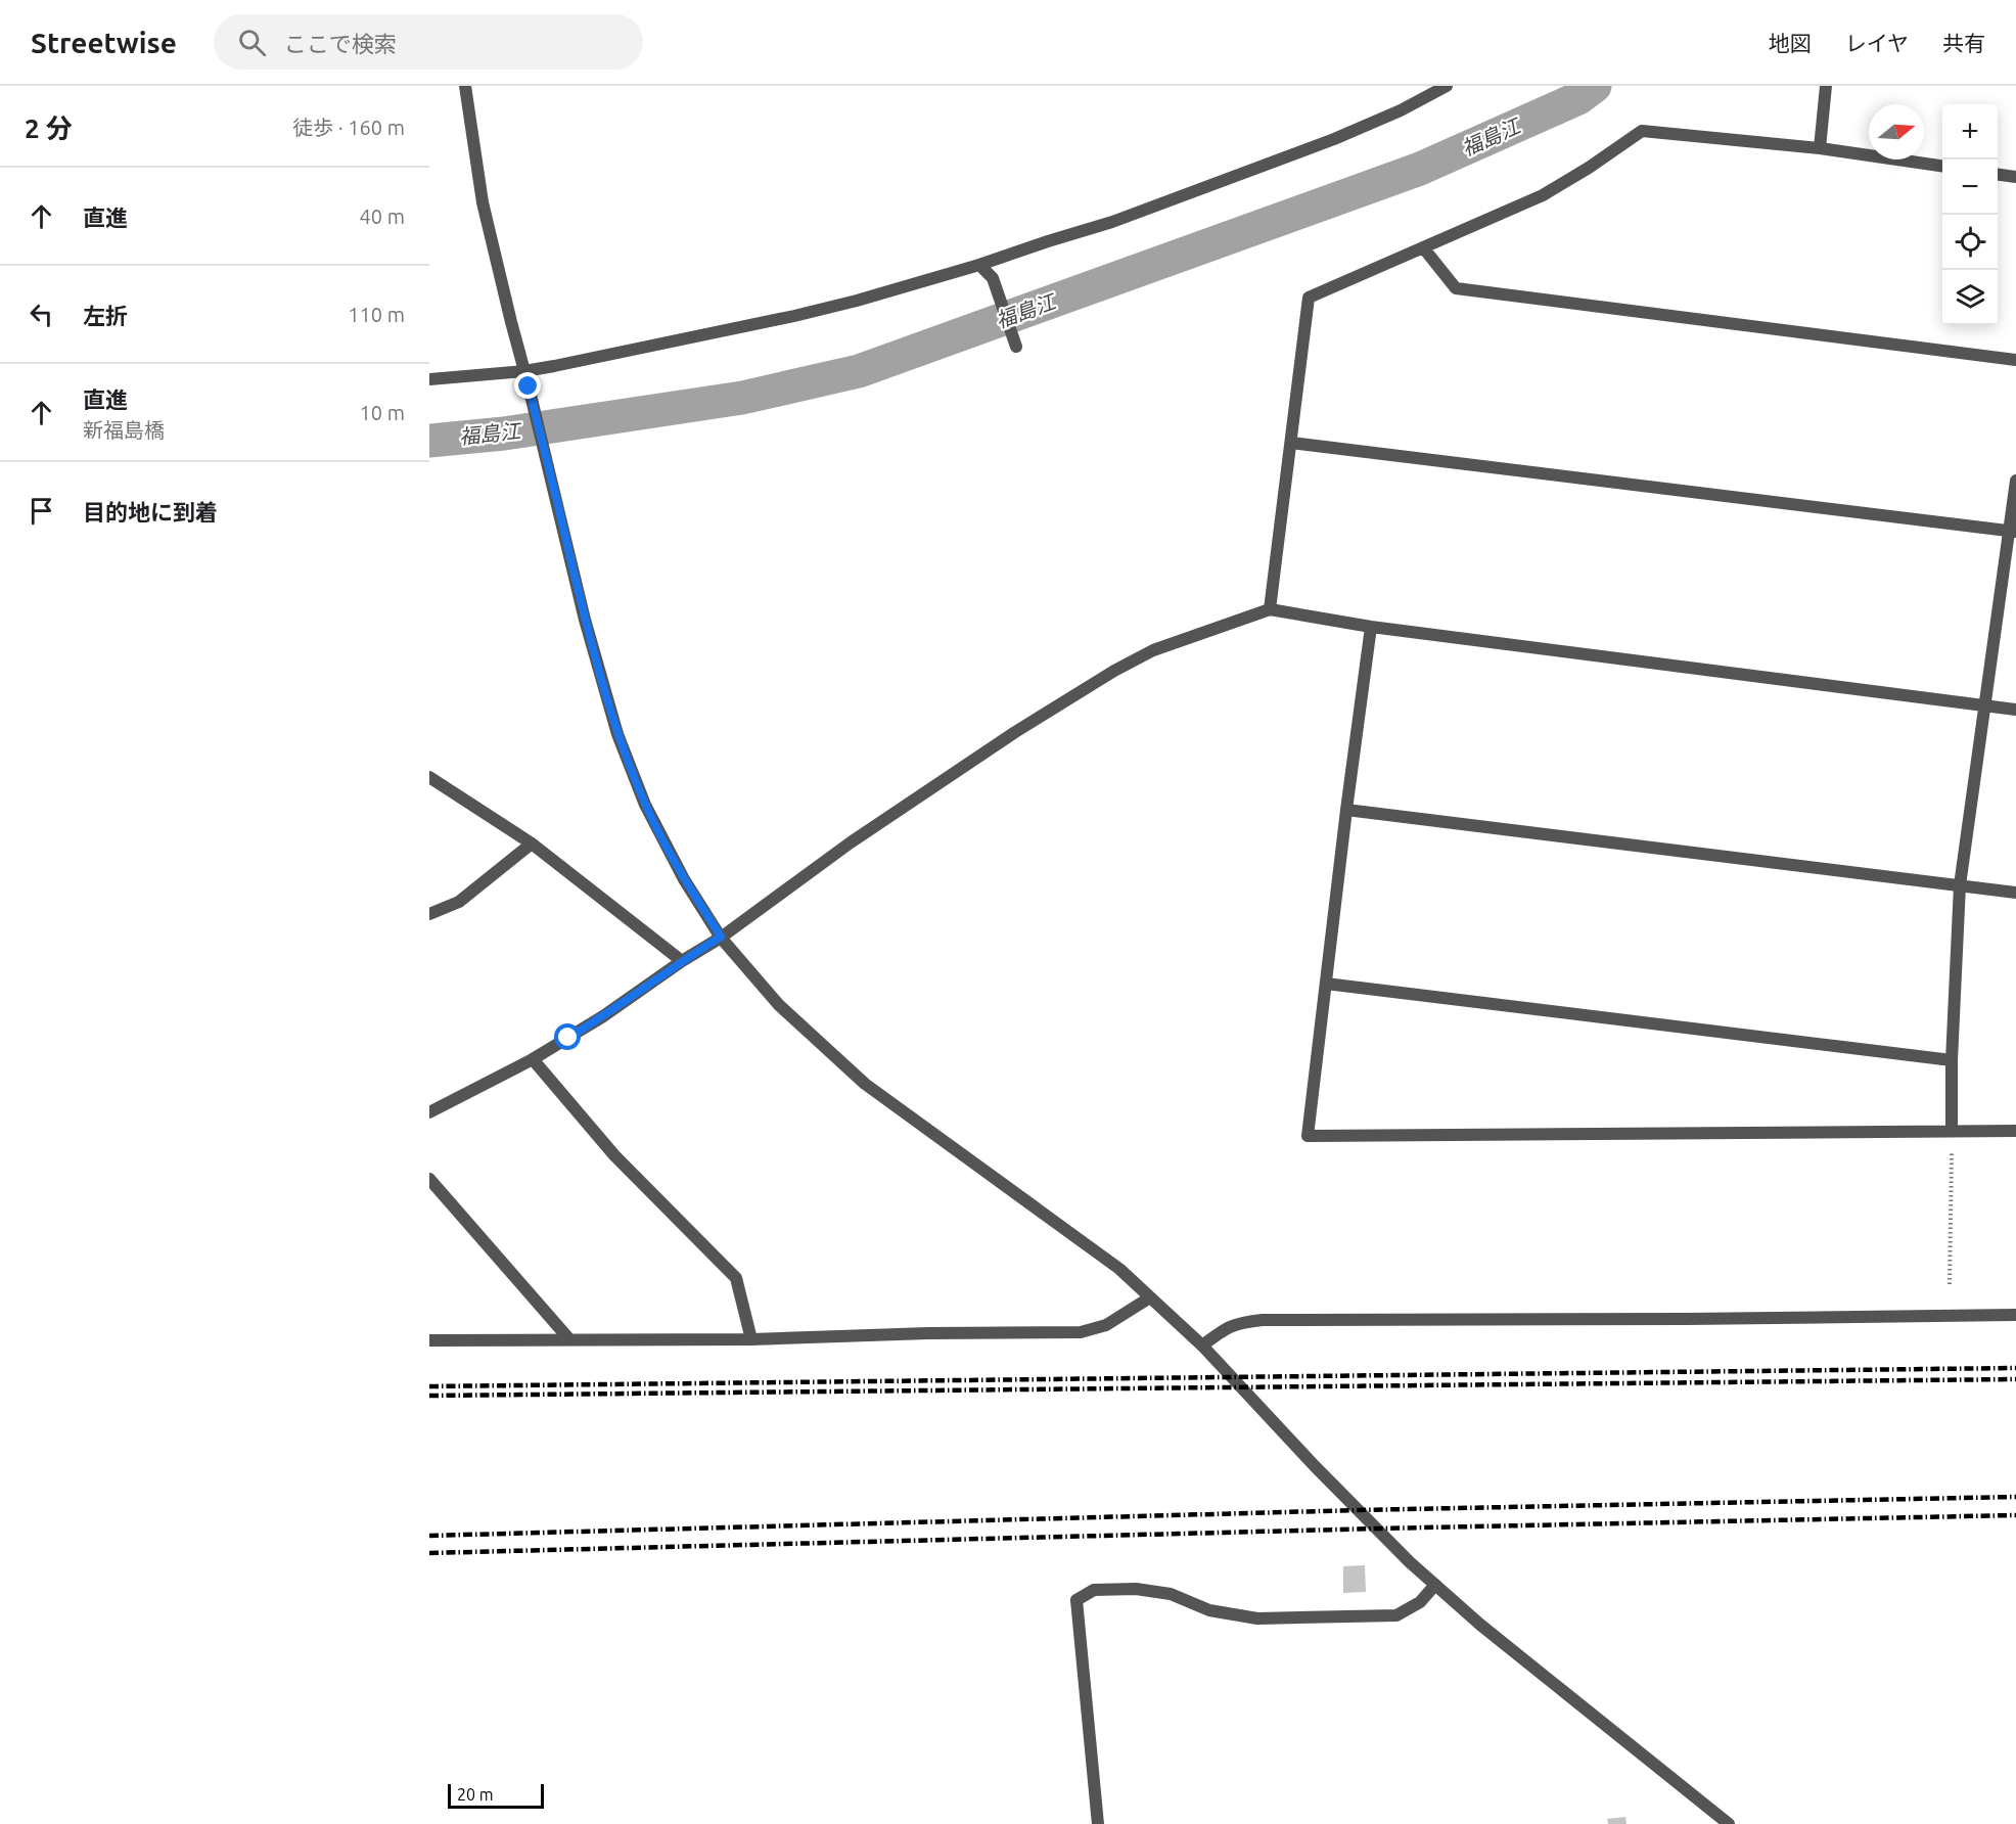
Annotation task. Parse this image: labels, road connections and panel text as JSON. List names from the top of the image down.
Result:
{
  "water": ["福島江"],
  "scale_bar": "20 m",
  "north": "right",
  "page": {
    "header": "Streetwise",
    "search": "ここで検索",
    "nav": ["地図", "レイヤ", "共有"],
    "heading": ["2 分", "徒歩 · 160 m"],
    "map_buttons": ["+", "−"],
    "list": [
      ["直進", "40 m"],
      ["左折", "110 m"],
      ["直進", "新福島橋", "10 m"],
      "目的地に到着"
    ],
    "scale": "20 m"
  }
}
